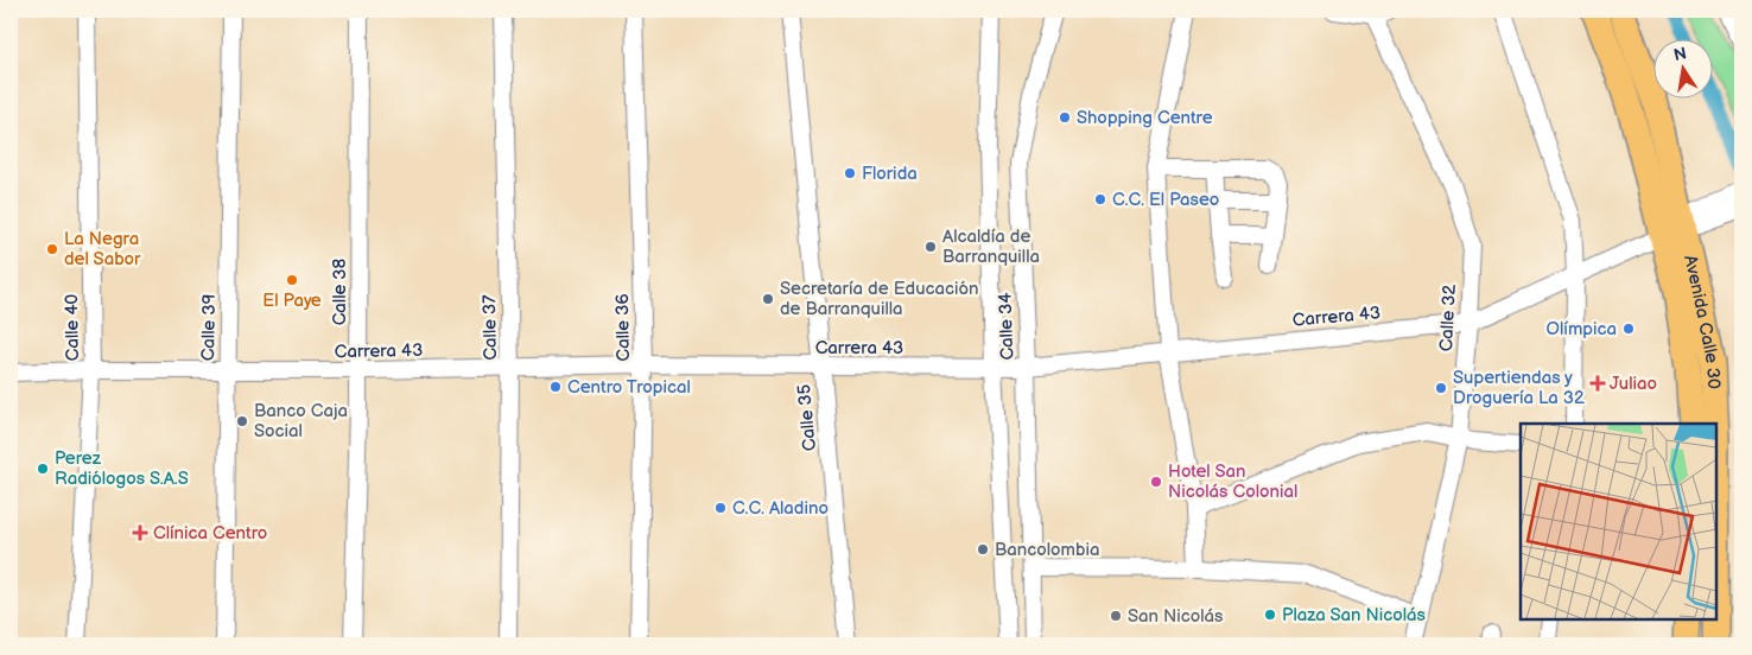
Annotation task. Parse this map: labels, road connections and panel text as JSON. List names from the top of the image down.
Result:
{
  "streets": {
    "highway": ["Avenida Calle 30"],
    "street": [
      "Calle 38",
      "Carrera 43",
      "Calle 32",
      "Calle 34",
      "Calle 40",
      "Calle 39",
      "Calle 37",
      "Calle 36",
      "Calle 35"
    ]
  },
  "crossings": [
    ["Calle 38", "Carrera 43"],
    ["Carrera 43", "Calle 32"],
    ["Carrera 43", "Avenida Calle 30"],
    ["Carrera 43", "Calle 34"],
    ["Carrera 43", "Calle 40"],
    ["Carrera 43", "Calle 39"],
    ["Carrera 43", "Calle 37"],
    ["Carrera 43", "Calle 36"],
    ["Carrera 43", "Calle 35"]
  ],
  "places": {
    "other": [
      "Shopping Centre",
      "Florida",
      "C.C. El Paseo",
      "Alcaldía de Barranquilla",
      "La Negra del Sabor",
      "El Paye",
      "Secretaría de Educación de Barranquilla",
      "Olímpica",
      "Centro Tropical",
      "Supertiendas y Droguería La 32",
      "Banco Caja Social",
      "Perez Radiólogos S.A.S",
      "Hotel San Nicolás Colonial",
      "C.C. Aladino",
      "Bancolombia",
      "Plaza San Nicolás",
      "San Nicolás"
    ],
    "health": ["Juliao", "Clínica Centro"]
  },
  "north": "top"
}
